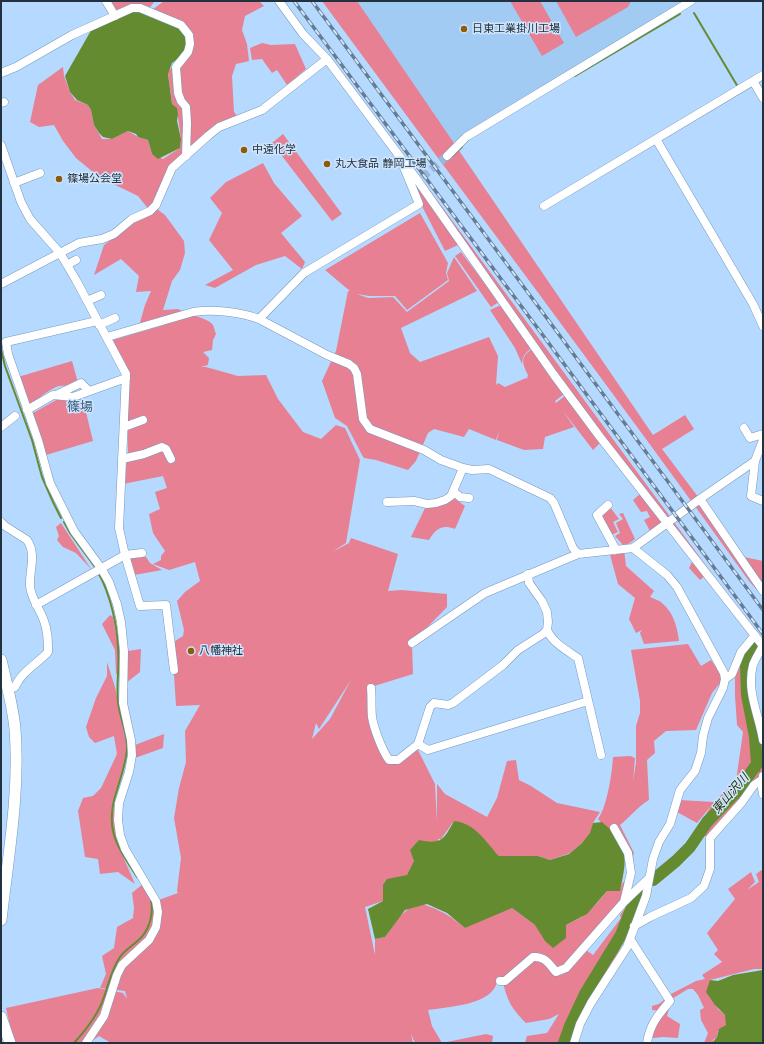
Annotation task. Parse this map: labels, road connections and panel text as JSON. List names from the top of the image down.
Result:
{
  "districts": ["篠場"],
  "water": ["東山沢川"],
  "places": [
    "日東工業掛川工場",
    "中遠化学",
    "丸大食品 静岡工場",
    "篠場公会堂",
    "八幡神社"
  ]
}
